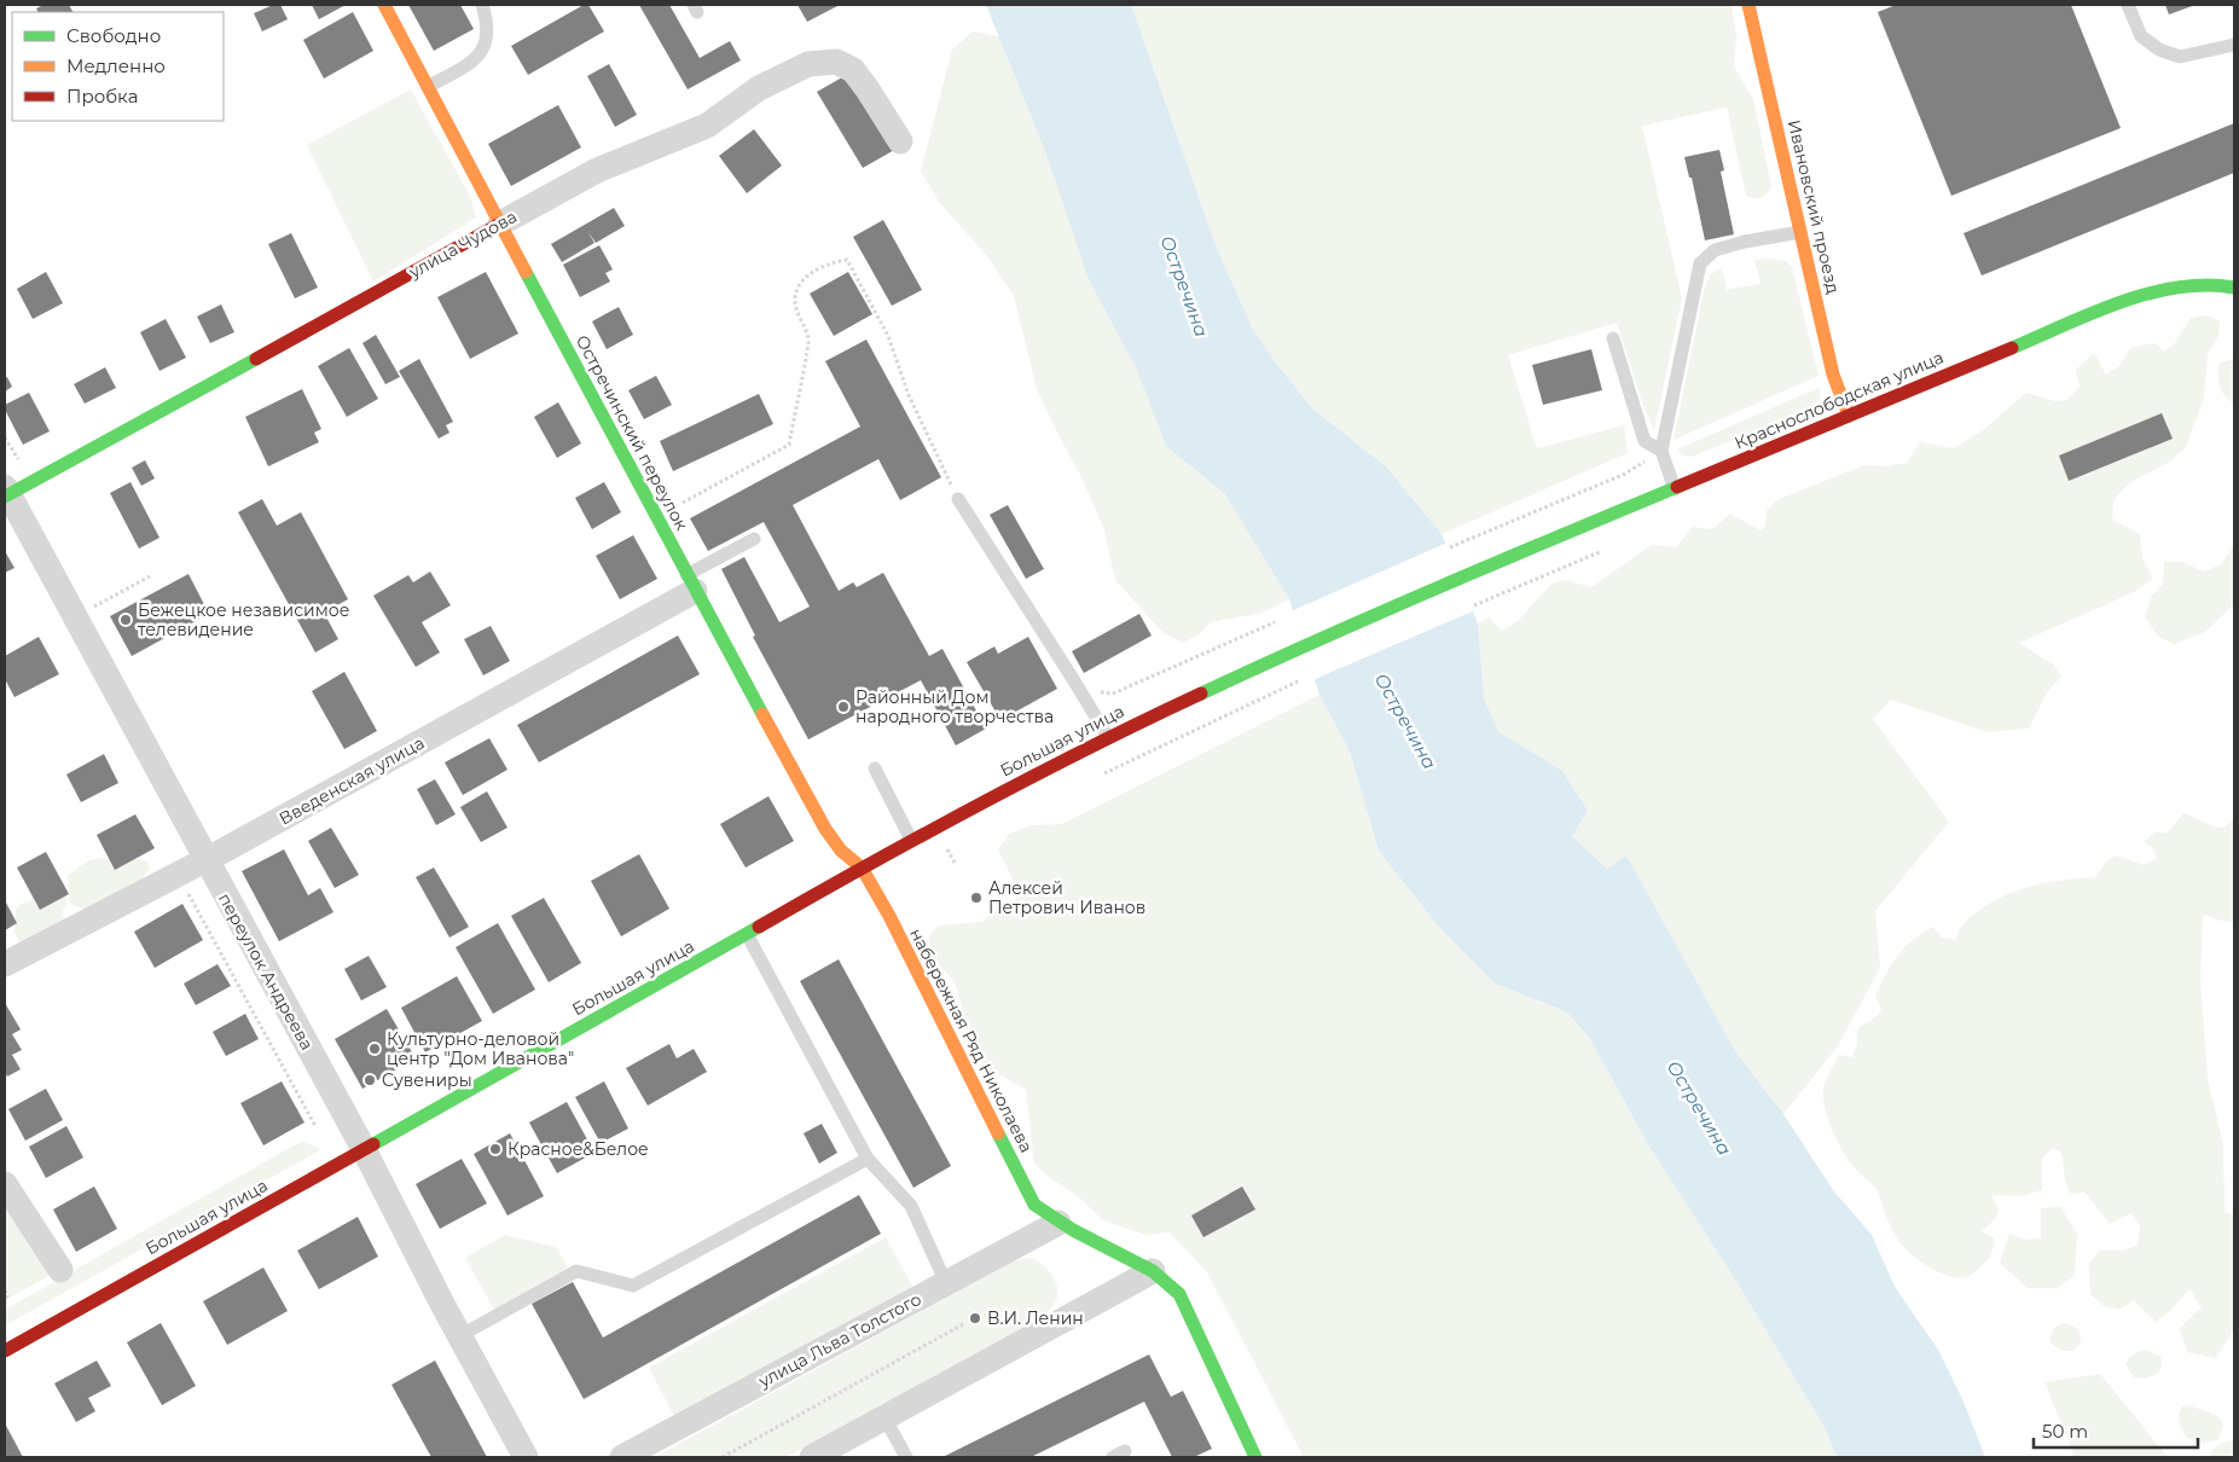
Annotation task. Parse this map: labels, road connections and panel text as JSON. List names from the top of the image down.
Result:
{
  "streets": {
    "street": [
      "Ивановский проезд",
      "улица Чудова",
      "Краснослободская улица",
      "Остречинский переулок",
      "Большая улица",
      "Введенская улица",
      "переулок Андреева",
      "набережная Ряд Николаева",
      "улица Льва Толстого"
    ]
  },
  "crossings": [
    ["Ивановский проезд", "Краснослободская улица"],
    ["улица Чудова", "Остречинский переулок"],
    ["улица Чудова", "переулок Андреева"],
    ["Краснослободская улица", "Большая улица"],
    ["Остречинский переулок", "Большая улица"],
    ["Остречинский переулок", "Введенская улица"],
    ["Остречинский переулок", "набережная Ряд Николаева"],
    ["Большая улица", "переулок Андреева"],
    ["Большая улица", "набережная Ряд Николаева"],
    ["Введенская улица", "переулок Андреева"],
    ["набережная Ряд Николаева", "улица Льва Толстого"]
  ],
  "water": ["Остречина"],
  "places": [
    "Бежецкое независимое телевидение",
    "Районный Дом народного творчества",
    "Алексей Петрович Иванов",
    "Культурно-деловой центр \"Дом Иванова\"",
    "Сувениры",
    "Красное&Белое",
    "В.И. Ленин"
  ],
  "legend": ["Свободно", "Медленно", "Пробка"],
  "scale_bar": "50 m"
}
